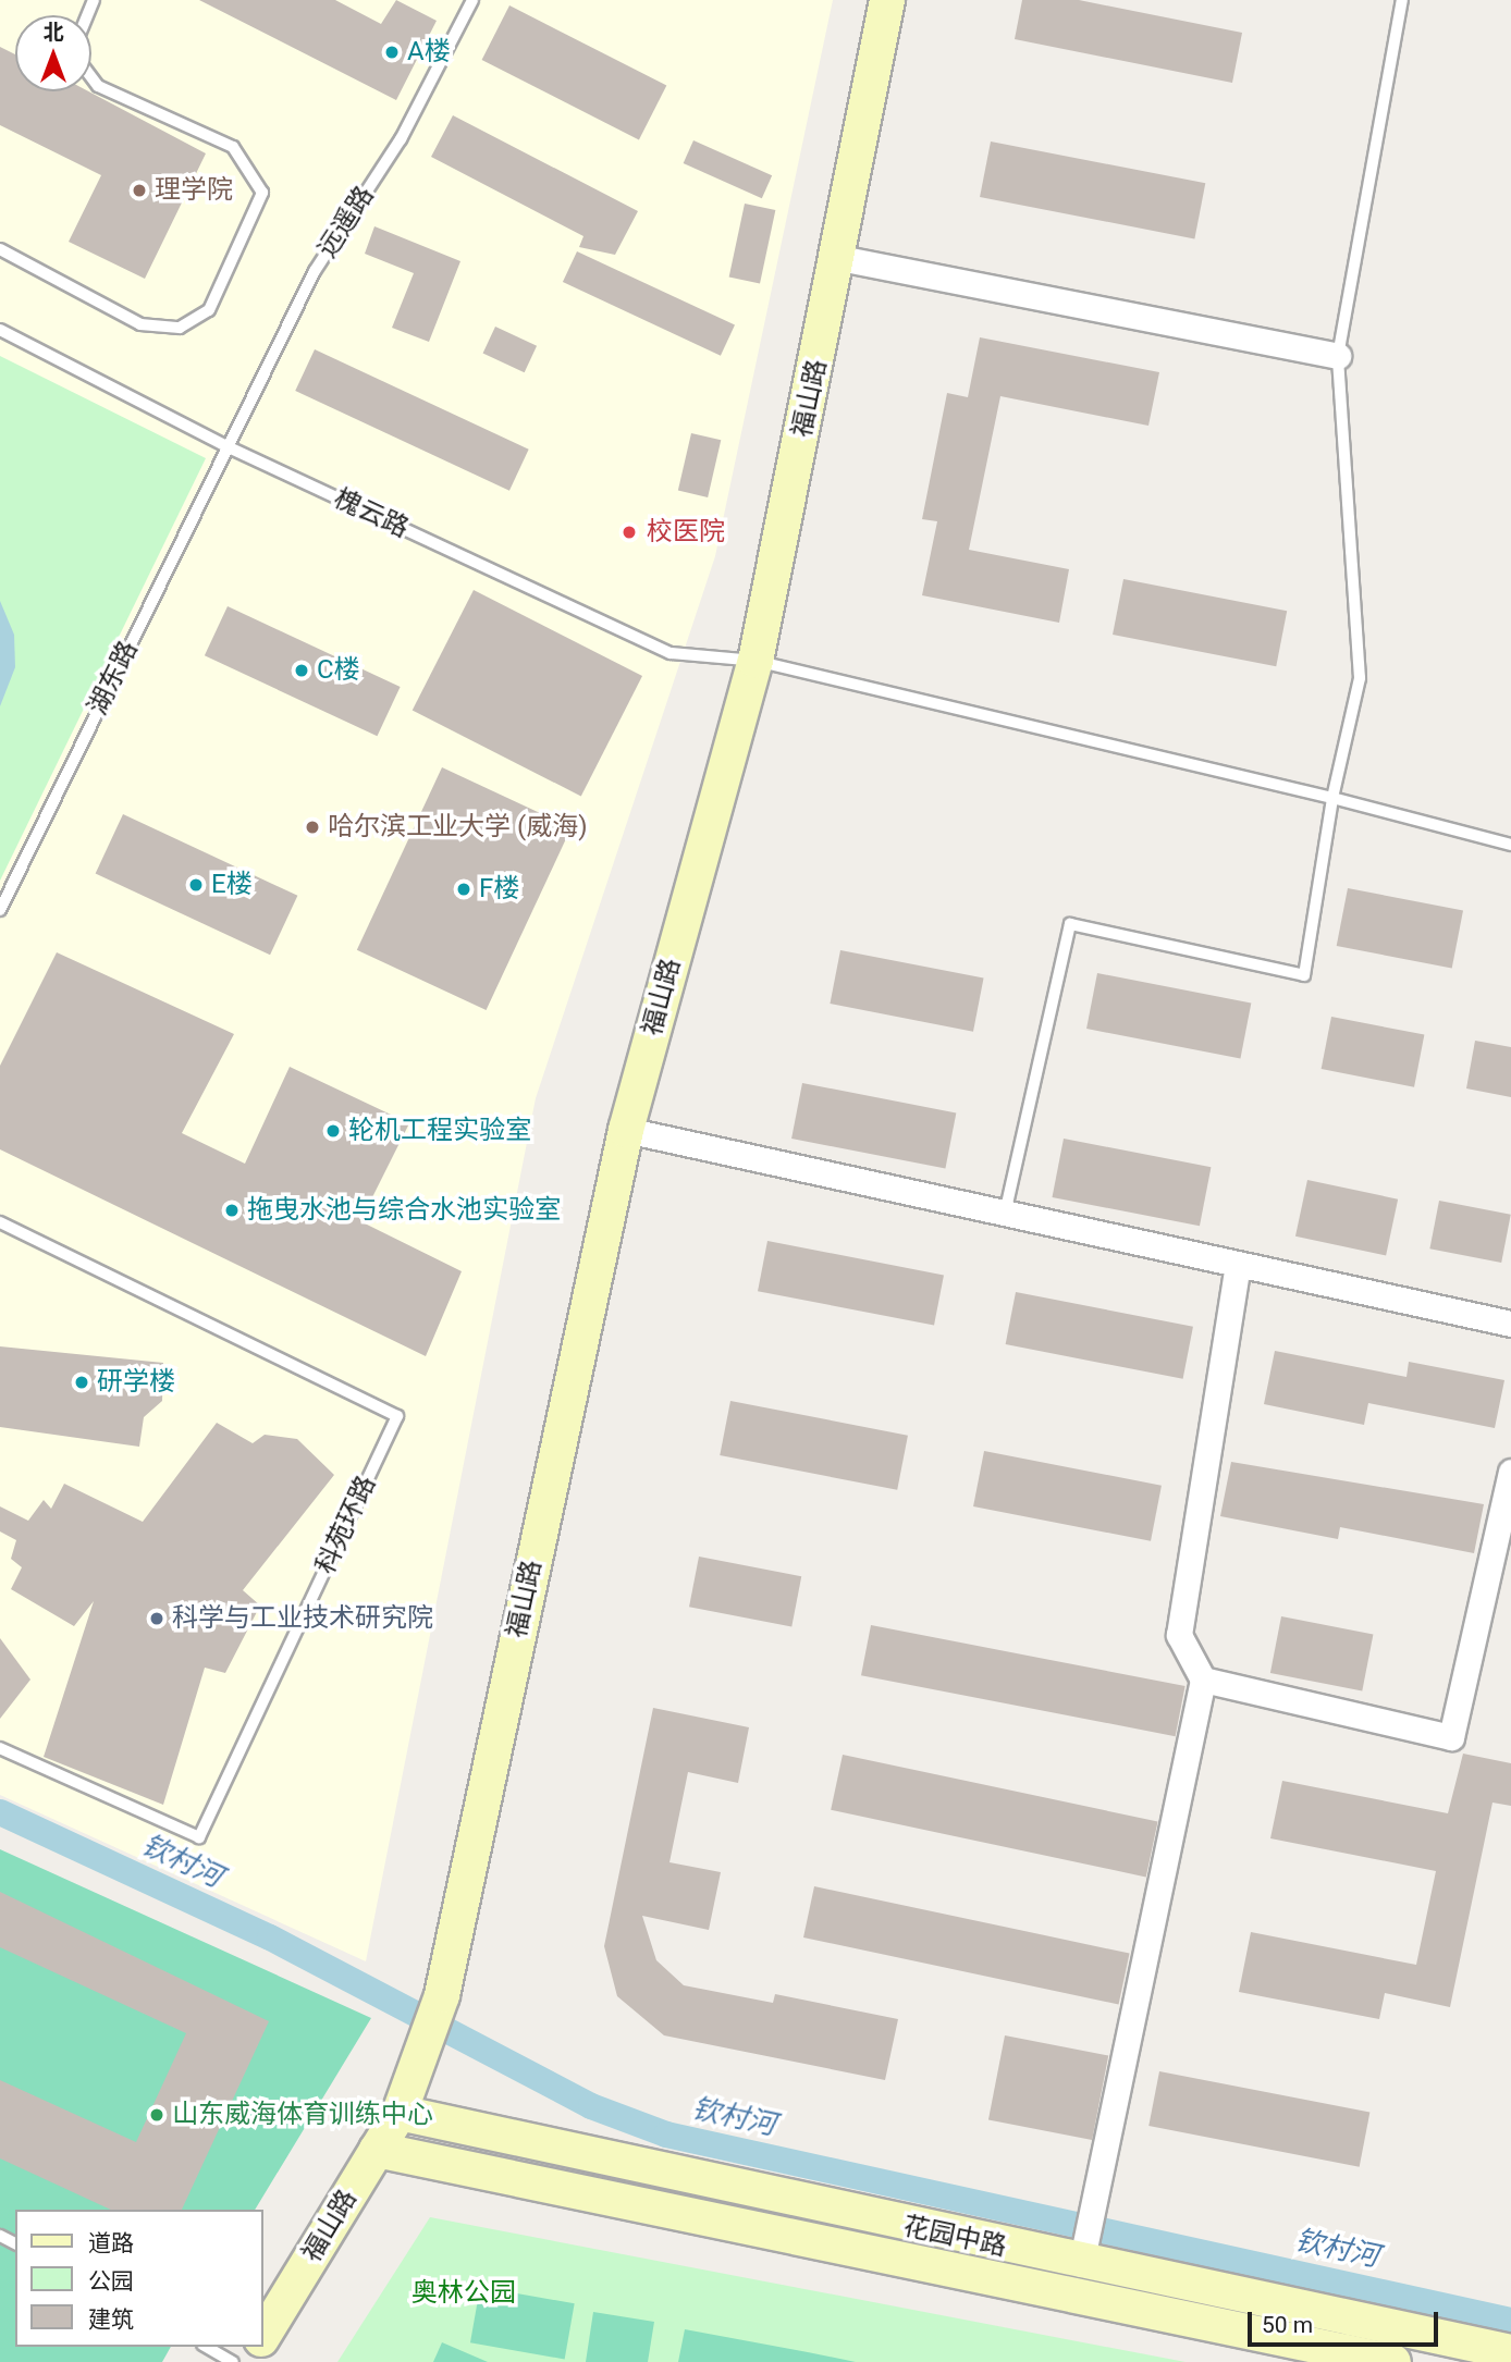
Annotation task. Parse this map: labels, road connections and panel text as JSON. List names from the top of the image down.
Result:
{
  "streets": {
    "main road": ["福山路", "花园中路"],
    "lane": [
      "远遥路",
      "槐云路",
      "湖东路",
      "科苑环路"
    ]
  },
  "crossings": [
    ["远遥路", "槐云路"],
    ["远遥路", "湖东路"],
    ["福山路", "槐云路"],
    ["福山路", "花园中路"],
    ["槐云路", "湖东路"]
  ],
  "water": ["钦村河"],
  "parks": ["奥林公园"],
  "places": [
    "A楼",
    "理学院",
    "校医院",
    "C楼",
    "哈尔滨工业大学 (威海)",
    "E楼",
    "F楼",
    "轮机工程实验室",
    "拖曳水池与综合水池实验室",
    "研学楼",
    "科学与工业技术研究院",
    "山东威海体育训练中心"
  ],
  "legend": ["道路", "公园", "建筑"],
  "scale_bar": "50 m",
  "north": "top"
}
